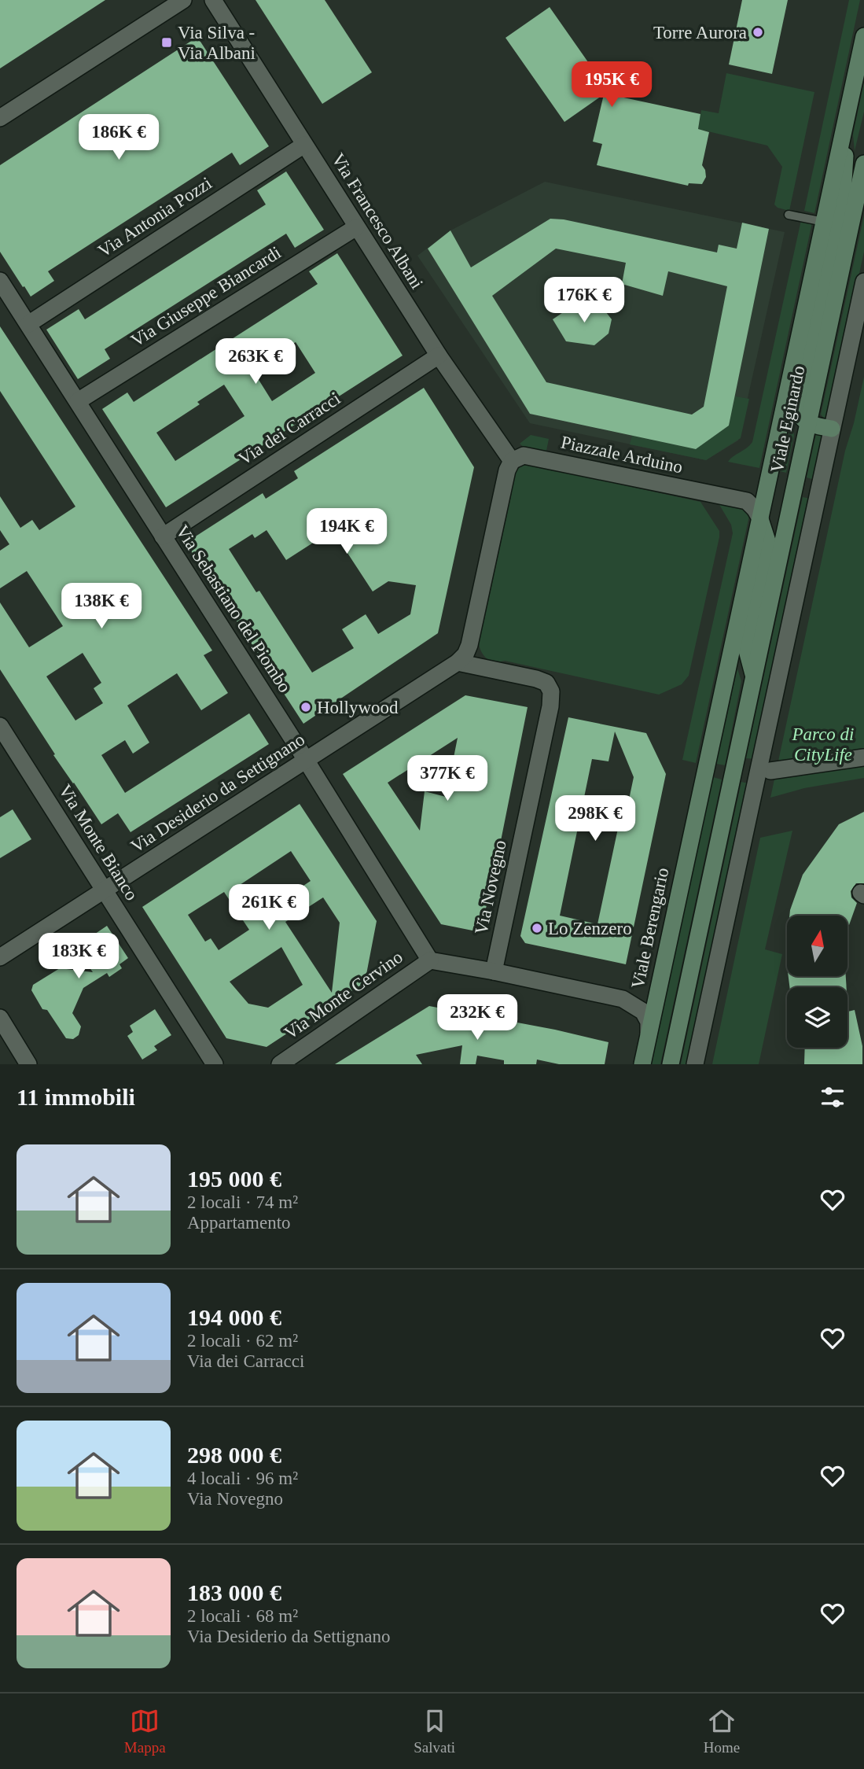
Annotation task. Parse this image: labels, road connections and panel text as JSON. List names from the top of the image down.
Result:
{
  "streets": {
    "main road": ["Viale Eginardo", "Viale Berengario"],
    "street": [
      "Via Antonia Pozzi",
      "Via Francesco Albani",
      "Via Giuseppe Biancardi",
      "Via dei Carracci",
      "Piazzale Arduino",
      "Via Sebastiano del Piombo",
      "Via Desiderio da Settignano",
      "Via Monte Bianco",
      "Via Novegno",
      "Via Monte Cervino"
    ]
  },
  "crossings": [
    ["Via Antonia Pozzi", "Via Francesco Albani"],
    ["Via Antonia Pozzi", "Via Sebastiano del Piombo"],
    ["Via Francesco Albani", "Via Giuseppe Biancardi"],
    ["Via Francesco Albani", "Via dei Carracci"],
    ["Via Francesco Albani", "Piazzale Arduino"],
    ["Via Giuseppe Biancardi", "Via Sebastiano del Piombo"],
    ["Viale Eginardo", "Piazzale Arduino"],
    ["Viale Eginardo", "Viale Berengario"],
    ["Via dei Carracci", "Via Sebastiano del Piombo"],
    ["Piazzale Arduino", "Viale Berengario"],
    ["Via Sebastiano del Piombo", "Via Desiderio da Settignano"],
    ["Via Sebastiano del Piombo", "Via Monte Cervino"],
    ["Via Desiderio da Settignano", "Via Monte Bianco"],
    ["Via Desiderio da Settignano", "Via Novegno"]
  ],
  "parks": ["Parco di CityLife"],
  "places": {
    "other": ["Torre Aurora", "Hollywood", "Lo Zenzero"],
    "transit": ["Via Silva - Via Albani"]
  },
  "north": "top",
  "page": {
    "price": [
      "195K €",
      "186K €",
      "176K €",
      "263K €",
      "194K €",
      "138K €",
      "377K €",
      "298K €",
      "261K €",
      "183K €",
      "232K €"
    ],
    "heading": "11 immobili",
    "list": [
      {
        "name": "195 000 €",
        "note": "2 locali · 74 m² · Appartamento"
      },
      {
        "name": "194 000 €",
        "note": "2 locali · 62 m² · Via dei Carracci"
      },
      {
        "name": "298 000 €",
        "note": "4 locali · 96 m² · Via Novegno"
      },
      {
        "name": "183 000 €",
        "note": "2 locali · 68 m² · Via Desiderio da Settignano"
      }
    ],
    "tabs": ["Mappa", "Salvati", "Home"]
  }
}
